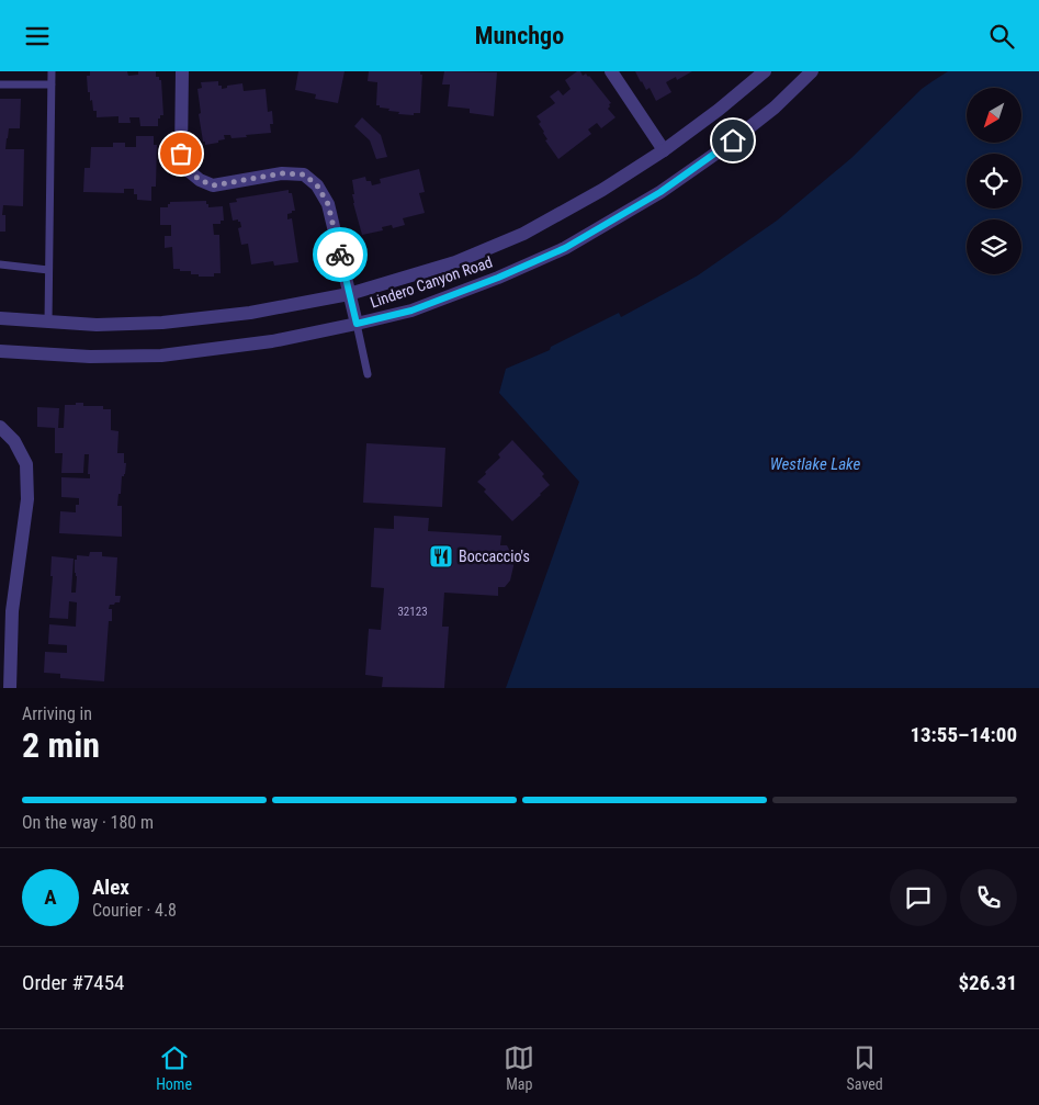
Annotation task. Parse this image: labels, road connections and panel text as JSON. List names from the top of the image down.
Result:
{
  "streets": {
    "street": ["Lindero Canyon Road"]
  },
  "water": ["Westlake Lake"],
  "places": {
    "restaurant": ["Boccaccio's"]
  },
  "house_numbers": ["32123"],
  "north": "bottom left",
  "page": {
    "header": "Munchgo",
    "heading": ["2 min", "Arriving in", "13:55–14:00"],
    "panel": [
      "Alex",
      "Courier · 4.8",
      "Order #7454",
      "$26.31"
    ],
    "bar": "On the way · 180 m",
    "round": "A",
    "tabs": ["Home", "Map", "Saved"]
  }
}
